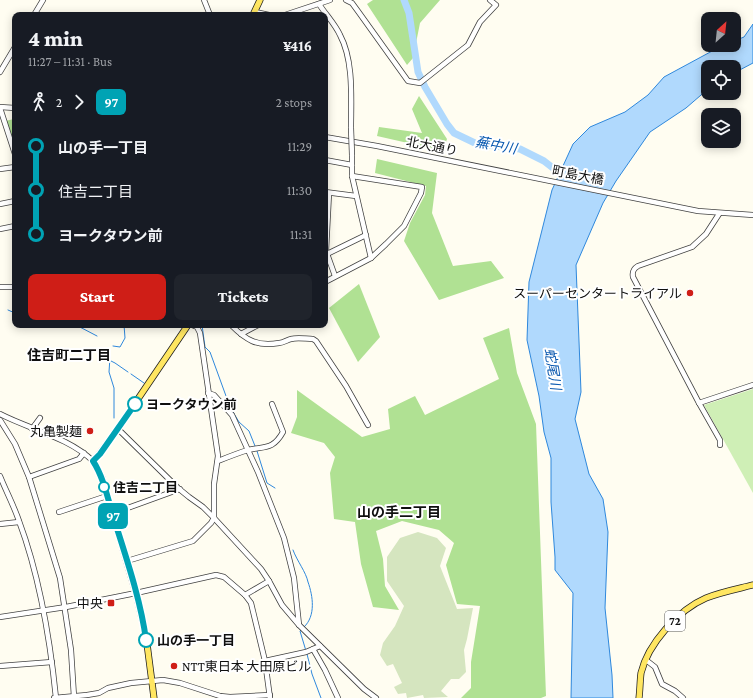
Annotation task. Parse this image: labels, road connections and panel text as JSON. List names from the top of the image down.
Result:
{
  "streets": {
    "main road": ["72"],
    "street": ["北大通り", "町島大橋"]
  },
  "crossings": [
    ["北大通り", "町島大橋"]
  ],
  "districts": ["住吉町二丁目", "山の手二丁目"],
  "water": ["蕪中川", "蛇尾川"],
  "places": {
    "other": [
      "スーパーセンタートライアル",
      "ヨークタウン前",
      "丸亀製麺",
      "住吉二丁目",
      "山の手一丁目",
      "NTT東日本 大田原ビル"
    ],
    "transit": ["中央"]
  },
  "lines": ["bus line 97"],
  "north": "top right",
  "page": {
    "on_map": "97",
    "heading": ["4 min", "11:27 – 11:31 · Bus", "¥416"],
    "legs": ["2", "97", "2 stops"],
    "list": [
      {
        "name": "山の手一丁目",
        "value": "11:29"
      },
      {
        "name": "住吉二丁目",
        "value": "11:30"
      },
      {
        "name": "ヨークタウン前",
        "value": "11:31"
      }
    ],
    "buttons": ["Start", "Tickets"]
  }
}
